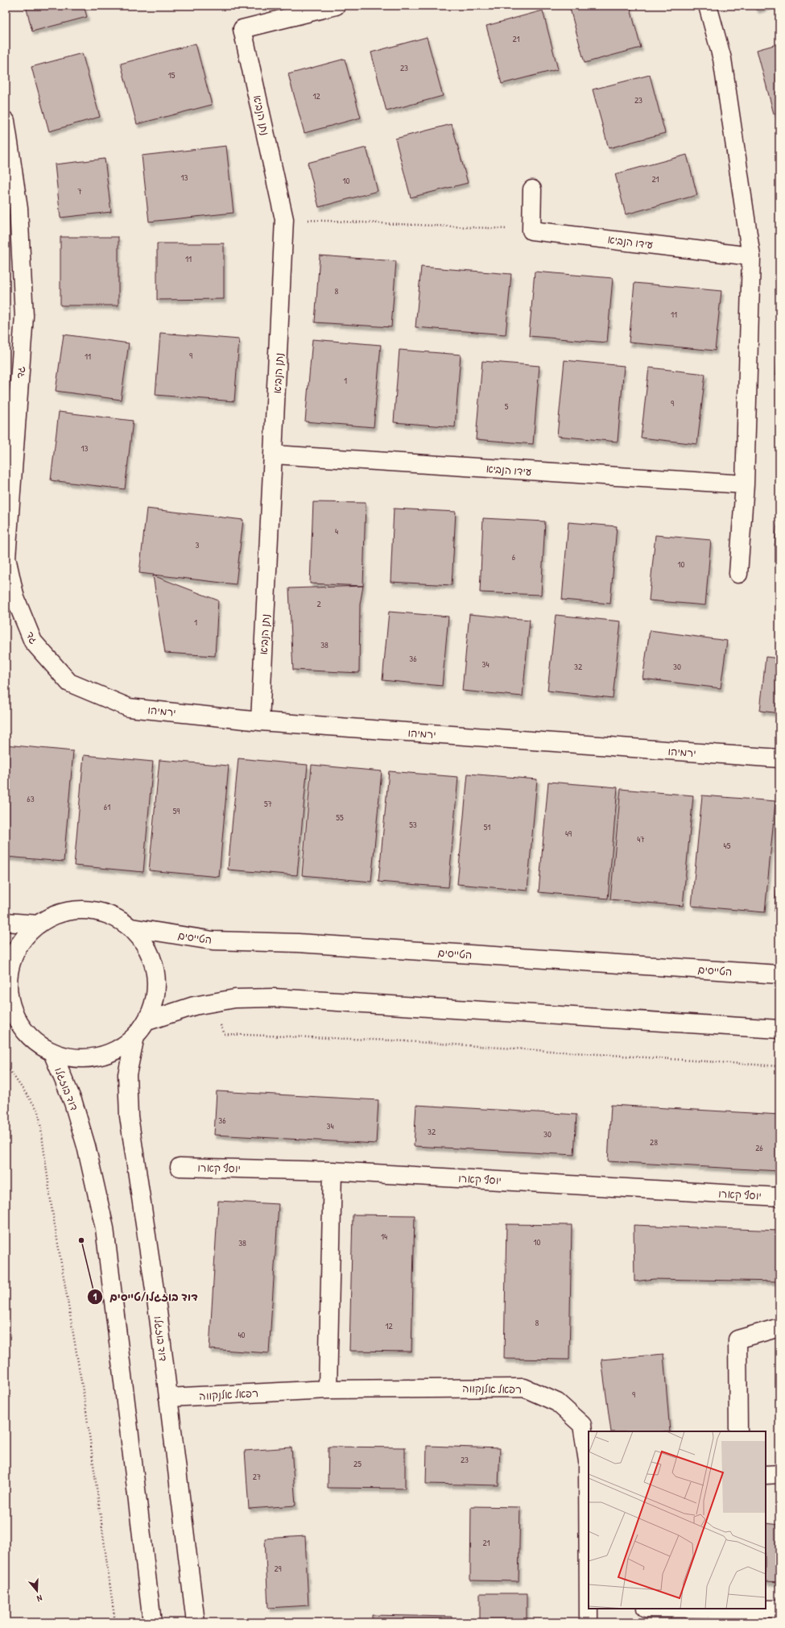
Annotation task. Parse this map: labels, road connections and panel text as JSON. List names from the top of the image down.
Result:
{
  "streets": {
    "street": [
      "נתן הנביא",
      "עידו הנביא",
      "גד",
      "ירמיהו",
      "הטייסים",
      "דוד בוזגלו",
      "יוסף קארו",
      "רפאל אלנקווה"
    ]
  },
  "crossings": [
    ["נתן הנביא", "עידו הנביא"],
    ["נתן הנביא", "ירמיהו"],
    ["גד", "ירמיהו"],
    ["דוד בוזגלו", "רפאל אלנקווה"]
  ],
  "places": ["דוד בוזגלו/טייסים"],
  "house_numbers": [
    "21",
    "23",
    "15",
    "12",
    "23",
    "13",
    "21",
    "10",
    "7",
    "11",
    "8",
    "11",
    "9",
    "11",
    "1",
    "9",
    "5",
    "13",
    "4",
    "3",
    "6",
    "10",
    "2",
    "1",
    "38",
    "36",
    "34",
    "32",
    "30",
    "63",
    "57",
    "61",
    "59",
    "55",
    "53",
    "51",
    "49",
    "47",
    "45",
    "36",
    "34",
    "32",
    "30",
    "28",
    "26",
    "14",
    "10",
    "38",
    "8",
    "12",
    "40",
    "9",
    "23",
    "25",
    "27",
    "21",
    "29"
  ],
  "north": "bottom"
}
